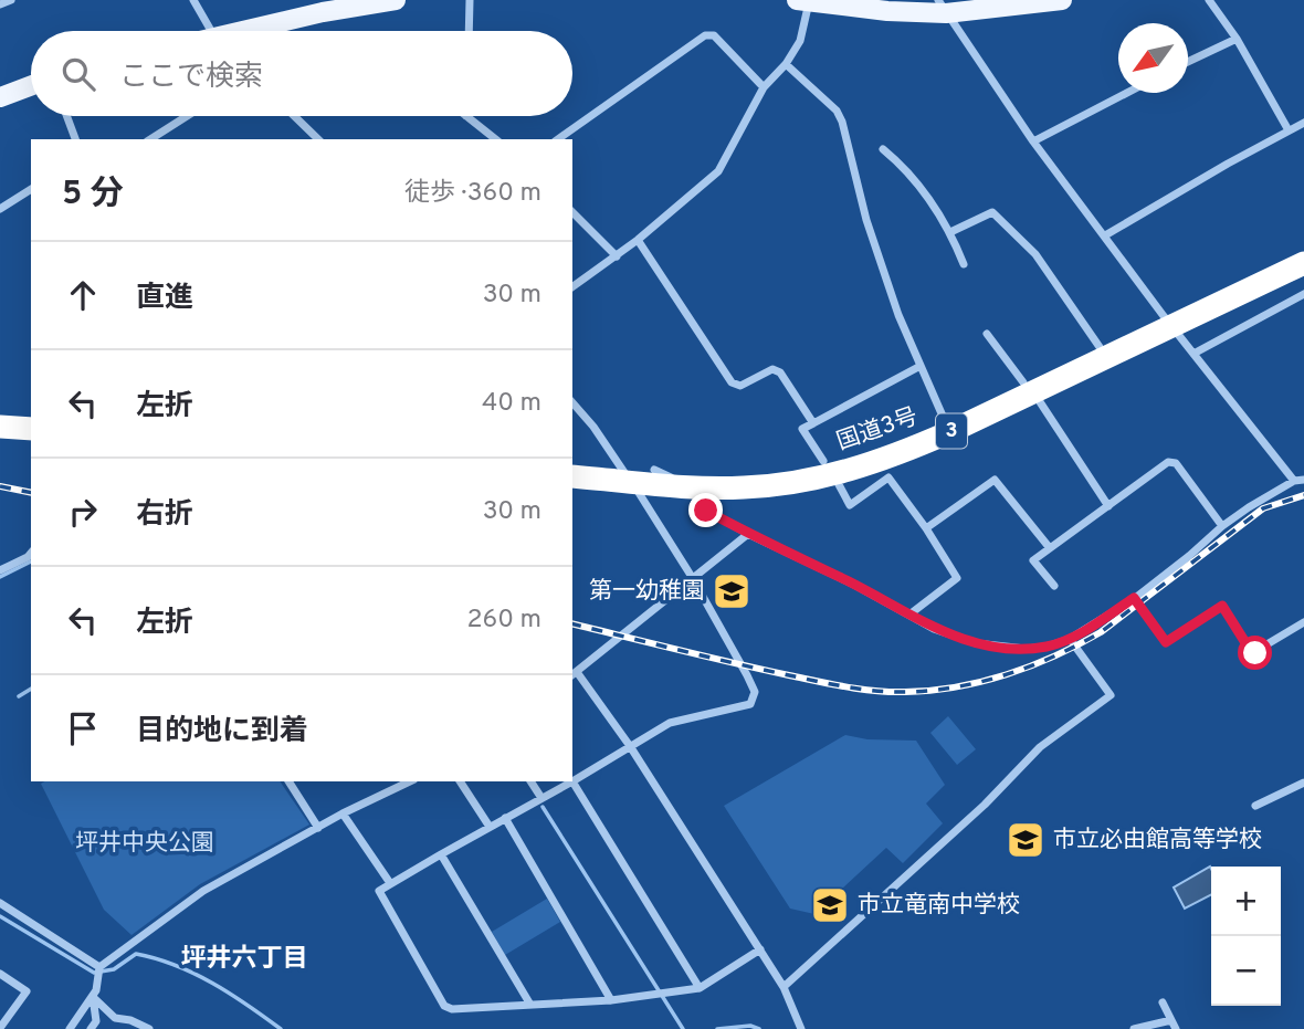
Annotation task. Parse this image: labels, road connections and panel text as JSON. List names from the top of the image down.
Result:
{
  "streets": {
    "highway": ["国道3号", "3"]
  },
  "districts": ["坪井六丁目"],
  "parks": ["坪井中央公園"],
  "places": {
    "school or university": ["第一幼稚園", "市立必由館高等学校", "市立竜南中学校"]
  },
  "north": "bottom left",
  "page": {
    "search": "ここで検索",
    "heading": ["5 分", "徒歩 · 360 m"],
    "list": [
      ["直進", "30 m"],
      ["左折", "40 m"],
      ["右折", "30 m"],
      ["左折", "260 m"],
      "目的地に到着"
    ],
    "map_buttons": ["+", "−"]
  }
}
